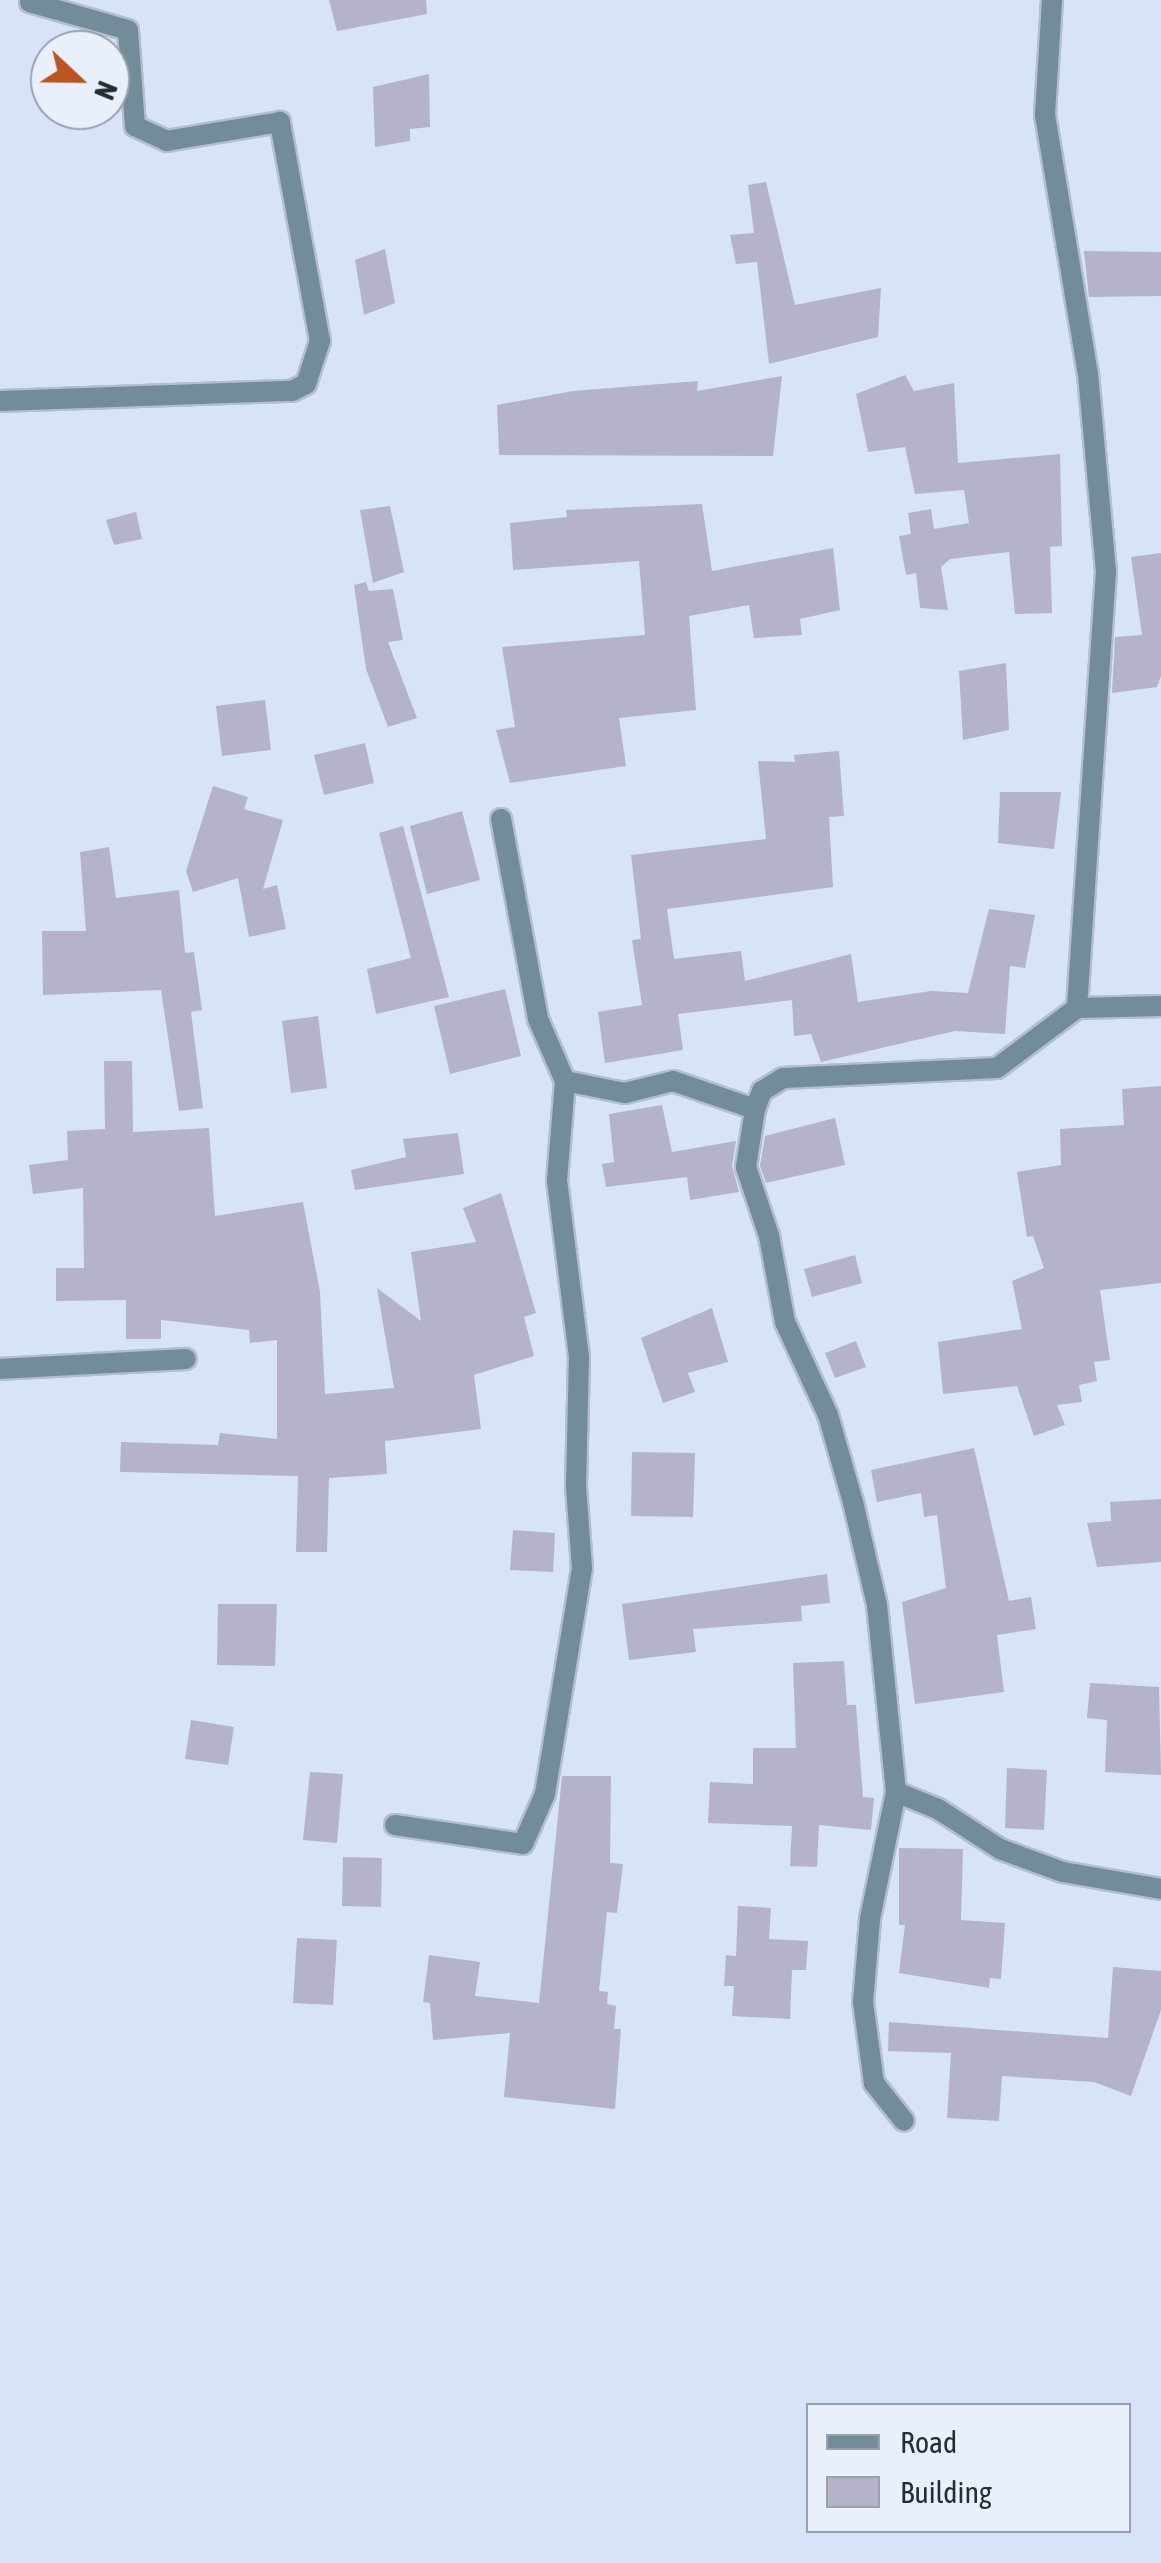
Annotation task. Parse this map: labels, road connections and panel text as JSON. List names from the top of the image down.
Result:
{
  "legend": ["Road", "Building"],
  "north": "right"
}
